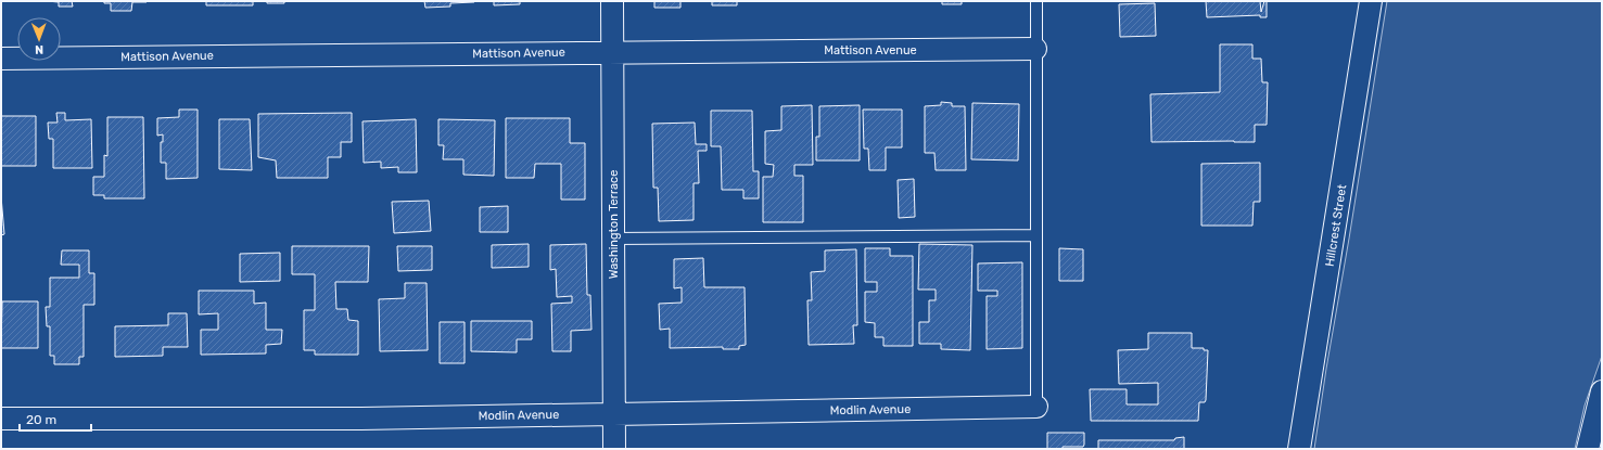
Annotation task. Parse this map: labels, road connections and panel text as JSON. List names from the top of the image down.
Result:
{
  "streets": {
    "street": [
      "Mattison Avenue",
      "Washington Terrace",
      "Hillcrest Street",
      "Modlin Avenue"
    ]
  },
  "crossings": [
    ["Mattison Avenue", "Washington Terrace"],
    ["Washington Terrace", "Modlin Avenue"]
  ],
  "scale_bar": "20 m",
  "north": "bottom"
}
